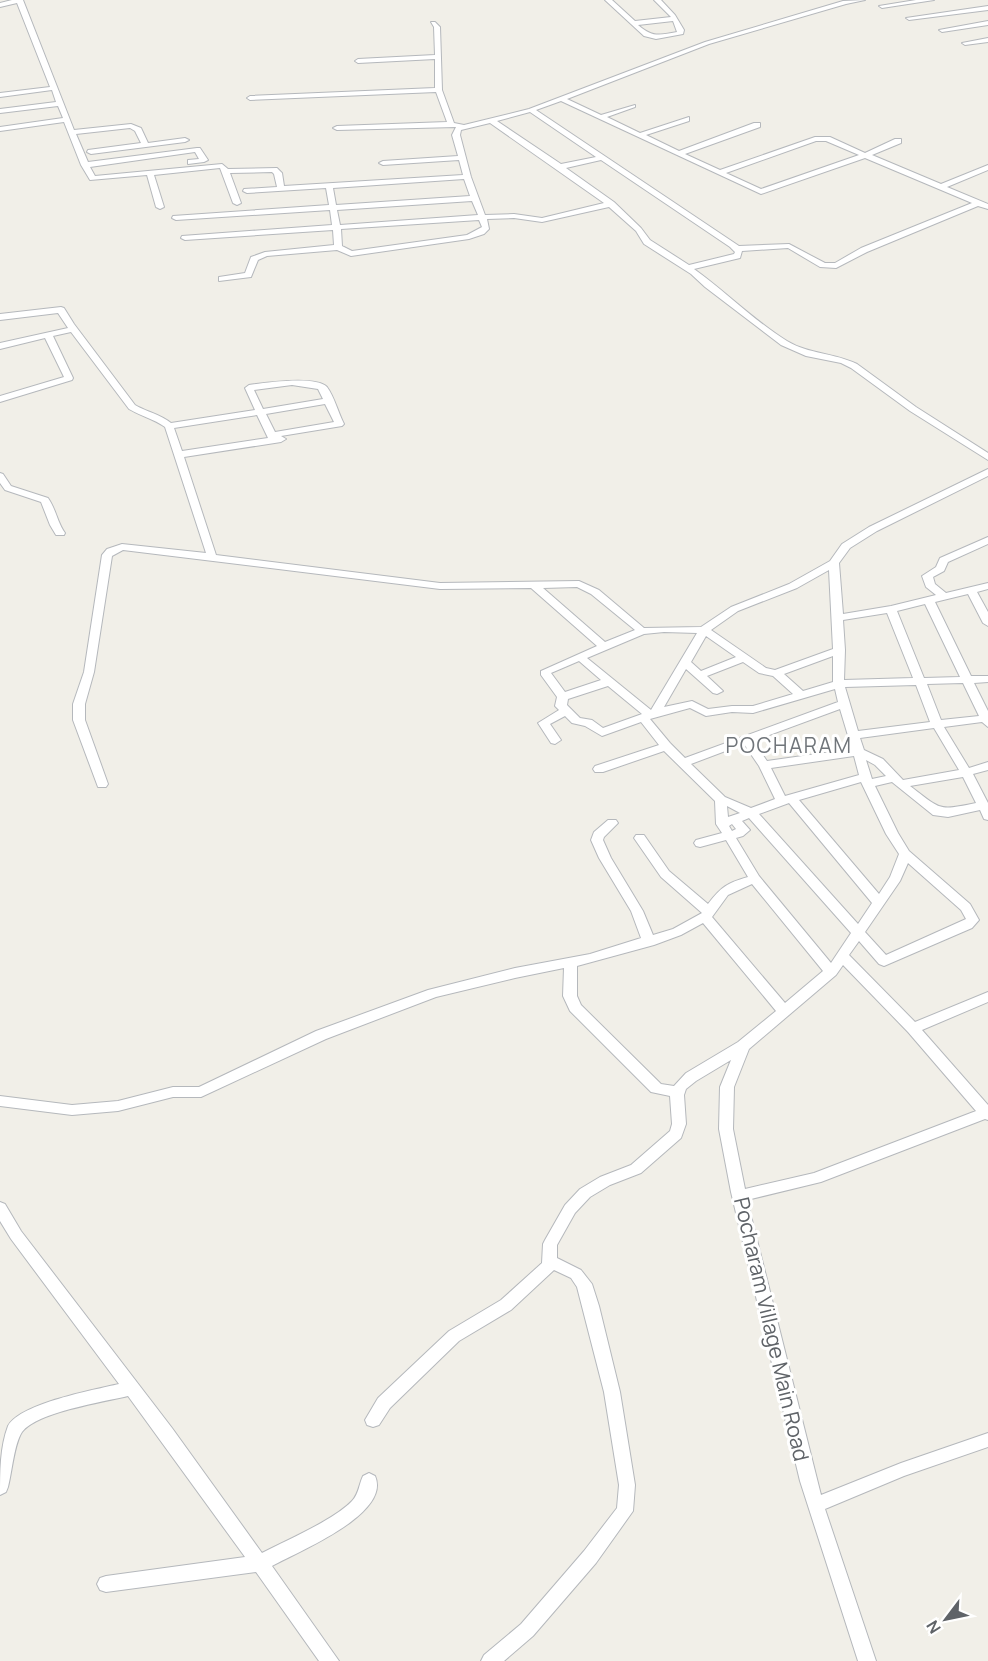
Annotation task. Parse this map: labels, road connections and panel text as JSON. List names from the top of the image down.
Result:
{
  "streets": {
    "street": ["Pocharam Village Main Road"]
  },
  "districts": ["POCHARAM"],
  "north": "bottom left"
}
